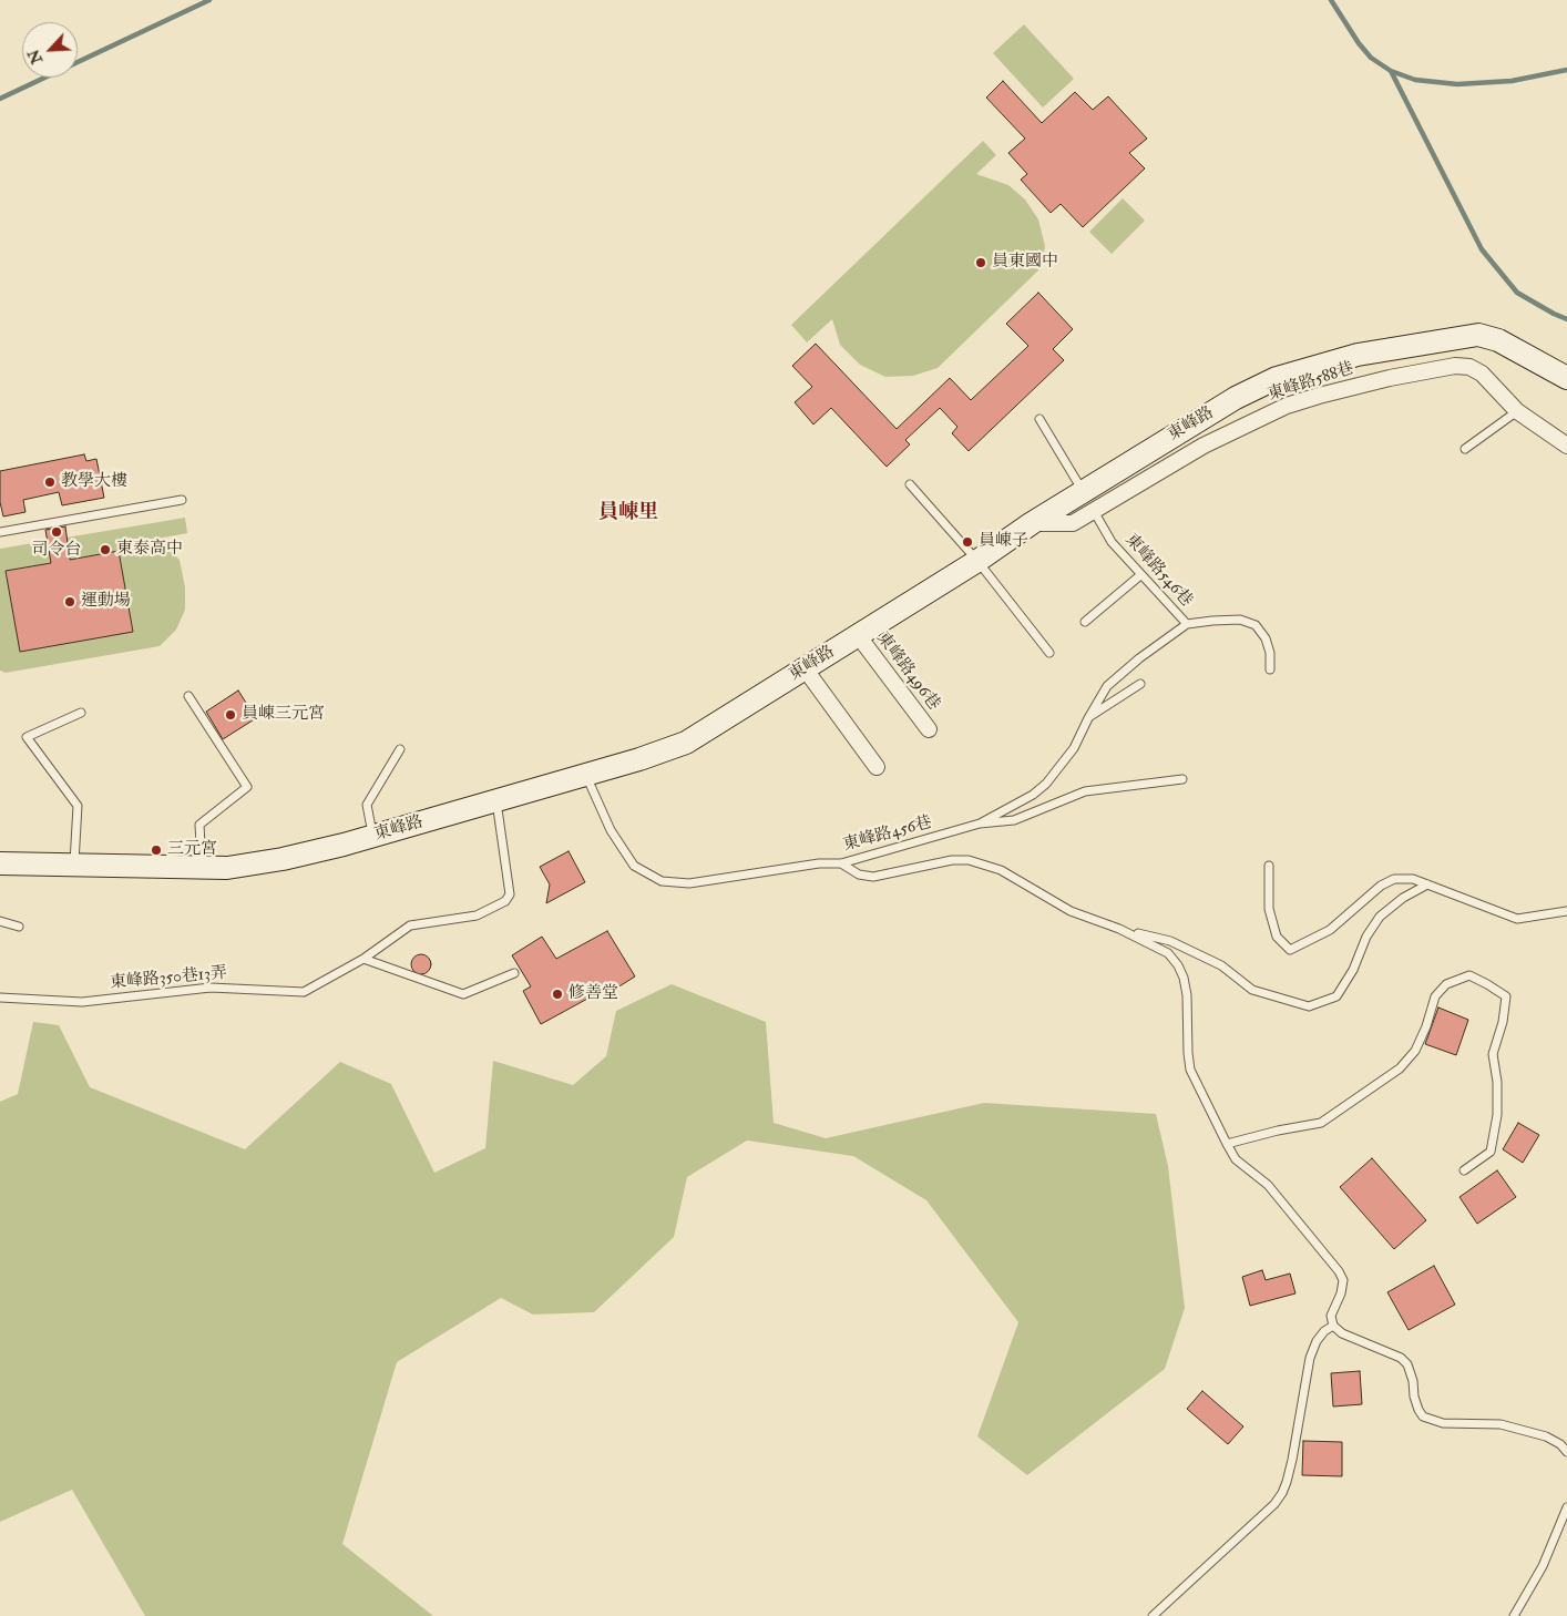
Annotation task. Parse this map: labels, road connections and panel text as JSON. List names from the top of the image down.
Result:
{
  "streets": {
    "main road": ["東峰路"],
    "street": ["東峰路588巷", "東峰路496巷"],
    "lane": ["東峰路546巷", "東峰路456巷", "東峰路350巷13弄"]
  },
  "crossings": [
    ["東峰路588巷", "東峰路"],
    ["東峰路588巷", "東峰路546巷"],
    ["東峰路", "東峰路496巷"],
    ["東峰路", "東峰路456巷"],
    ["東峰路", "東峰路350巷13弄"],
    ["東峰路546巷", "東峰路456巷"]
  ],
  "districts": ["員崠里"],
  "places": [
    "員東國中",
    "教學大樓",
    "司令台",
    "員崠子",
    "東泰高中",
    "運動場",
    "員崠三元宮",
    "三元宮",
    "修善堂"
  ],
  "north": "bottom left"
}
